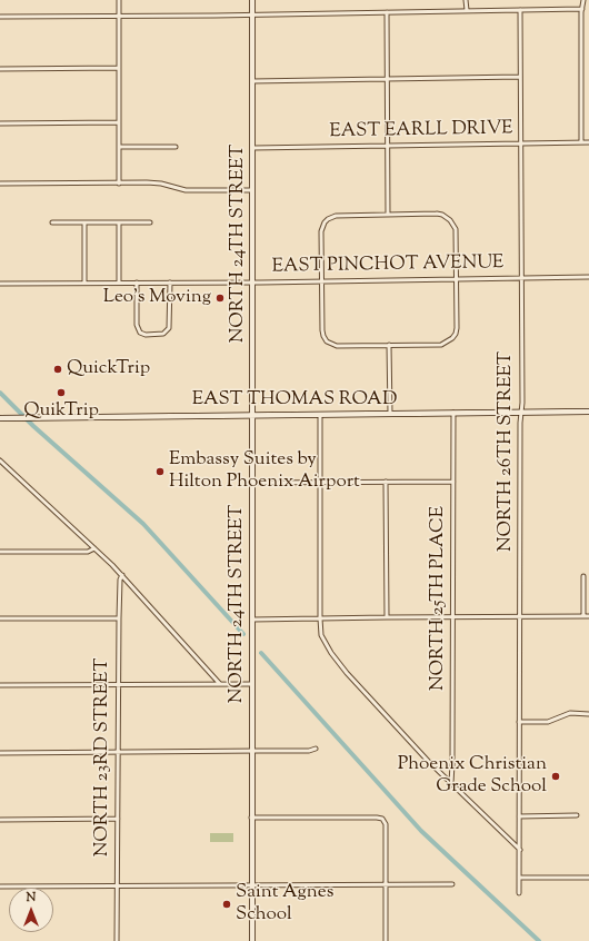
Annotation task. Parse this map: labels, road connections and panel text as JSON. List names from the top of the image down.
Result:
{
  "streets": {
    "main road": ["NORTH 24TH STREET", "EAST THOMAS ROAD"],
    "street": [
      "EAST EARLL DRIVE",
      "EAST PINCHOT AVENUE",
      "NORTH 26TH STREET",
      "NORTH 25TH PLACE",
      "NORTH 23RD STREET"
    ]
  },
  "crossings": [
    ["EAST EARLL DRIVE", "NORTH 24TH STREET"],
    ["EAST EARLL DRIVE", "NORTH 26TH STREET"],
    ["NORTH 24TH STREET", "EAST PINCHOT AVENUE"],
    ["NORTH 24TH STREET", "EAST THOMAS ROAD"],
    ["EAST PINCHOT AVENUE", "NORTH 26TH STREET"],
    ["EAST THOMAS ROAD", "NORTH 26TH STREET"],
    ["EAST THOMAS ROAD", "NORTH 25TH PLACE"]
  ],
  "places": [
    "Leo's Moving",
    "QuickTrip",
    "QuikTrip",
    "Embassy Suites by Hilton Phoenix Airport",
    "Phoenix Christian Grade School",
    "Saint Agnes School"
  ],
  "north": "top"
}
